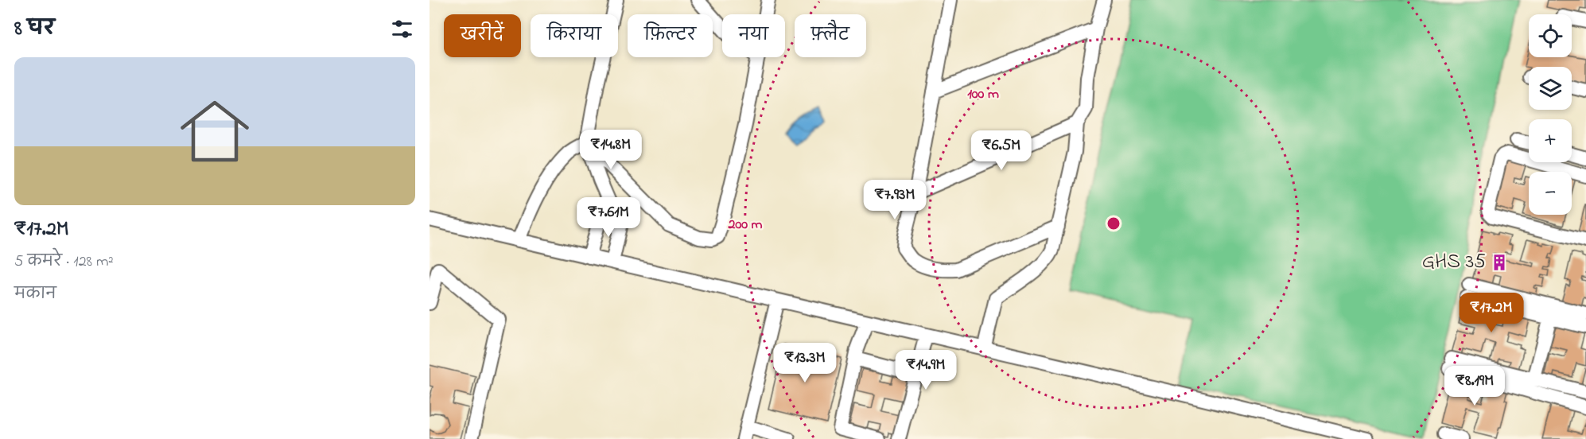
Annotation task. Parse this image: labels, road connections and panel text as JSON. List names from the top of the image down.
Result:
{
  "places": {
    "building": ["GHS 35"]
  },
  "page": {
    "heading": "8 घर",
    "map_buttons": ["+", "−"],
    "chip": [
      "खरीदें",
      "किराया",
      "फ़िल्टर",
      "नया",
      "फ़्लैट"
    ],
    "list": [
      {
        "name": "₹17.2M",
        "note": "5 कमरे · 128 m² · मकान"
      }
    ],
    "price": [
      "₹14.8M",
      "₹6.5M",
      "₹7.93M",
      "₹7.61M",
      "₹17.2M",
      "₹13.3M",
      "₹14.9M",
      "₹8.19M"
    ]
  },
  "rings": ["100 m", "200 m"]
}
